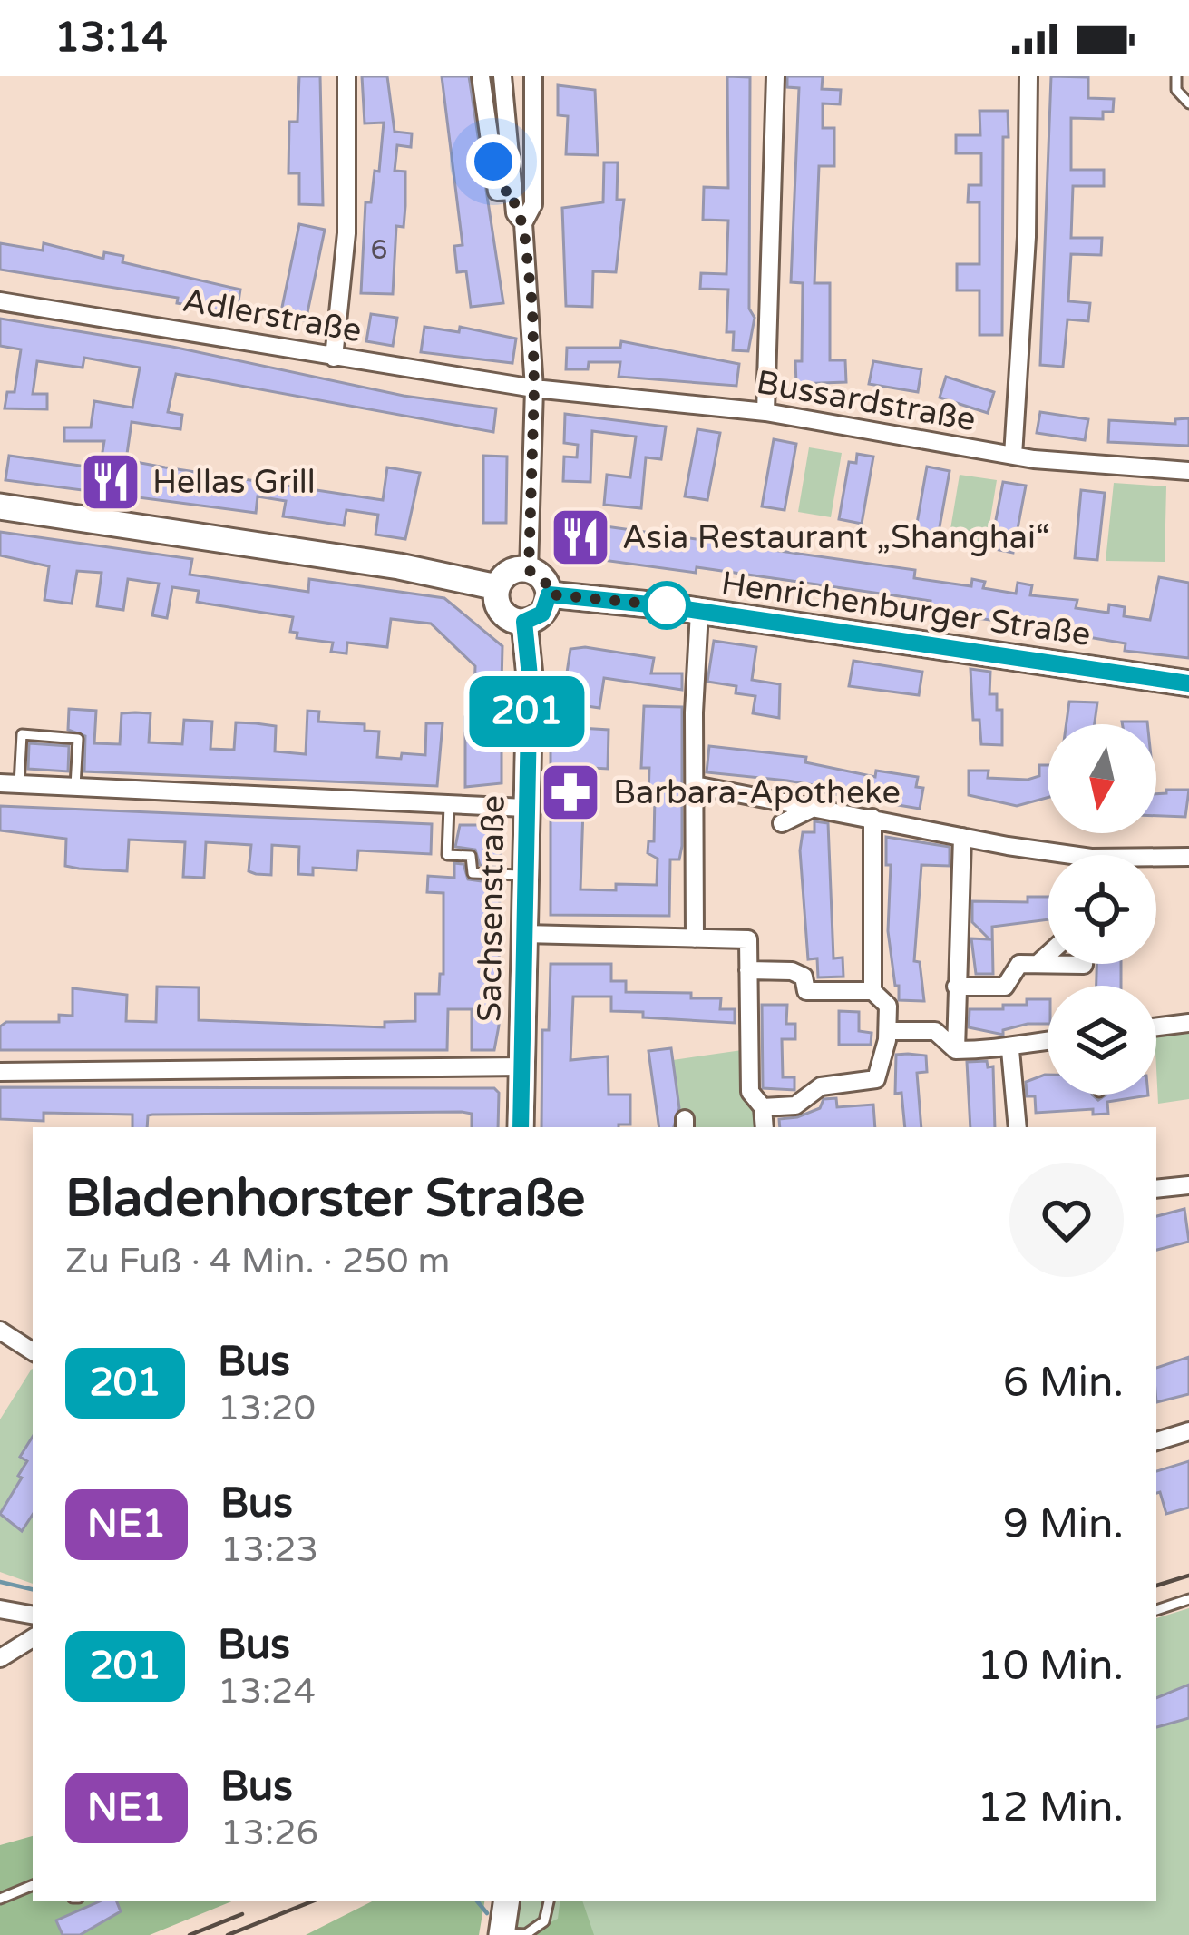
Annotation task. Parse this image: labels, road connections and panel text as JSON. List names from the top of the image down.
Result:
{
  "streets": {
    "main road": ["Henrichenburger Straße", "Sachsenstraße"],
    "street": ["Adlerstraße", "Bussardstraße"]
  },
  "crossings": [
    ["Adlerstraße", "Bussardstraße"],
    ["Henrichenburger Straße", "Sachsenstraße"]
  ],
  "places": {
    "restaurant": ["Hellas Grill", "Asia Restaurant „Shanghai“"],
    "pharmacy": ["Barbara-Apotheke"]
  },
  "lines": ["bus line 201"],
  "house_numbers": ["6"],
  "north": "bottom",
  "page": {
    "status": "13:14",
    "on_map": "201",
    "heading": ["Bladenhorster Straße", "Zu Fuß · 4 Min. · 250 m"],
    "list": [
      {
        "mark": "201",
        "name": "Bus",
        "note": "13:20",
        "value": "6 Min."
      },
      {
        "mark": "NE1",
        "name": "Bus",
        "note": "13:23",
        "value": "9 Min."
      },
      {
        "mark": "201",
        "name": "Bus",
        "note": "13:24",
        "value": "10 Min."
      },
      {
        "mark": "NE1",
        "name": "Bus",
        "note": "13:26",
        "value": "12 Min."
      }
    ]
  }
}
